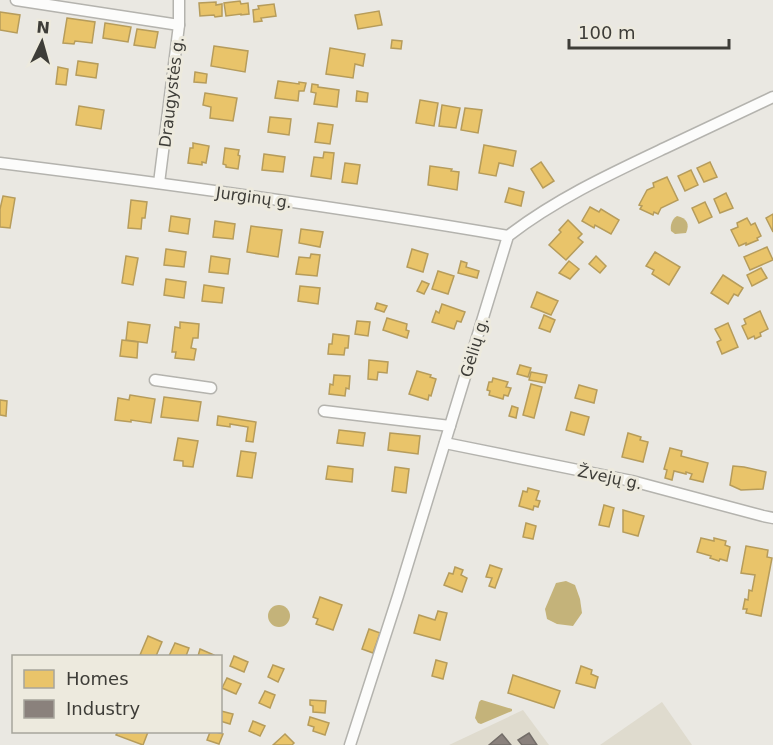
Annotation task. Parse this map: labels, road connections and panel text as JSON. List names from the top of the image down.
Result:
{
  "streets": {
    "street": [
      "Draugystės g.",
      "Jurginų g.",
      "Gėlių g.",
      "Žvejų g."
    ]
  },
  "crossings": [
    ["Draugystės g.", "Jurginų g."],
    ["Jurginų g.", "Gėlių g."],
    ["Gėlių g.", "Žvejų g."]
  ],
  "legend": ["Homes", "Industry"],
  "scale_bar": "100 m",
  "north": "top"
}
